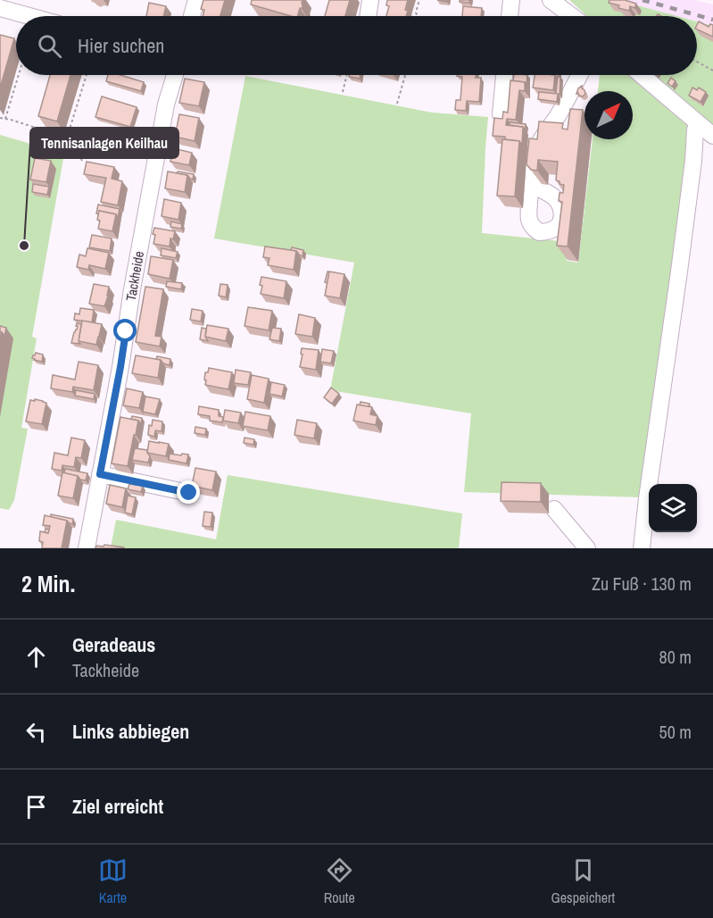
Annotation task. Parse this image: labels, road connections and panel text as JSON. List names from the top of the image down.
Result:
{
  "streets": {
    "street": ["Tackheide"]
  },
  "places": ["Tennisanlagen Keilhau"],
  "north": "top right",
  "page": {
    "search": "Hier suchen",
    "heading": ["2 Min.", "Zu Fuß · 130 m"],
    "list": [
      ["Geradeaus", "Tackheide", "80 m"],
      ["Links abbiegen", "50 m"],
      "Ziel erreicht"
    ],
    "nav": ["Karte", "Route", "Gespeichert"]
  }
}
